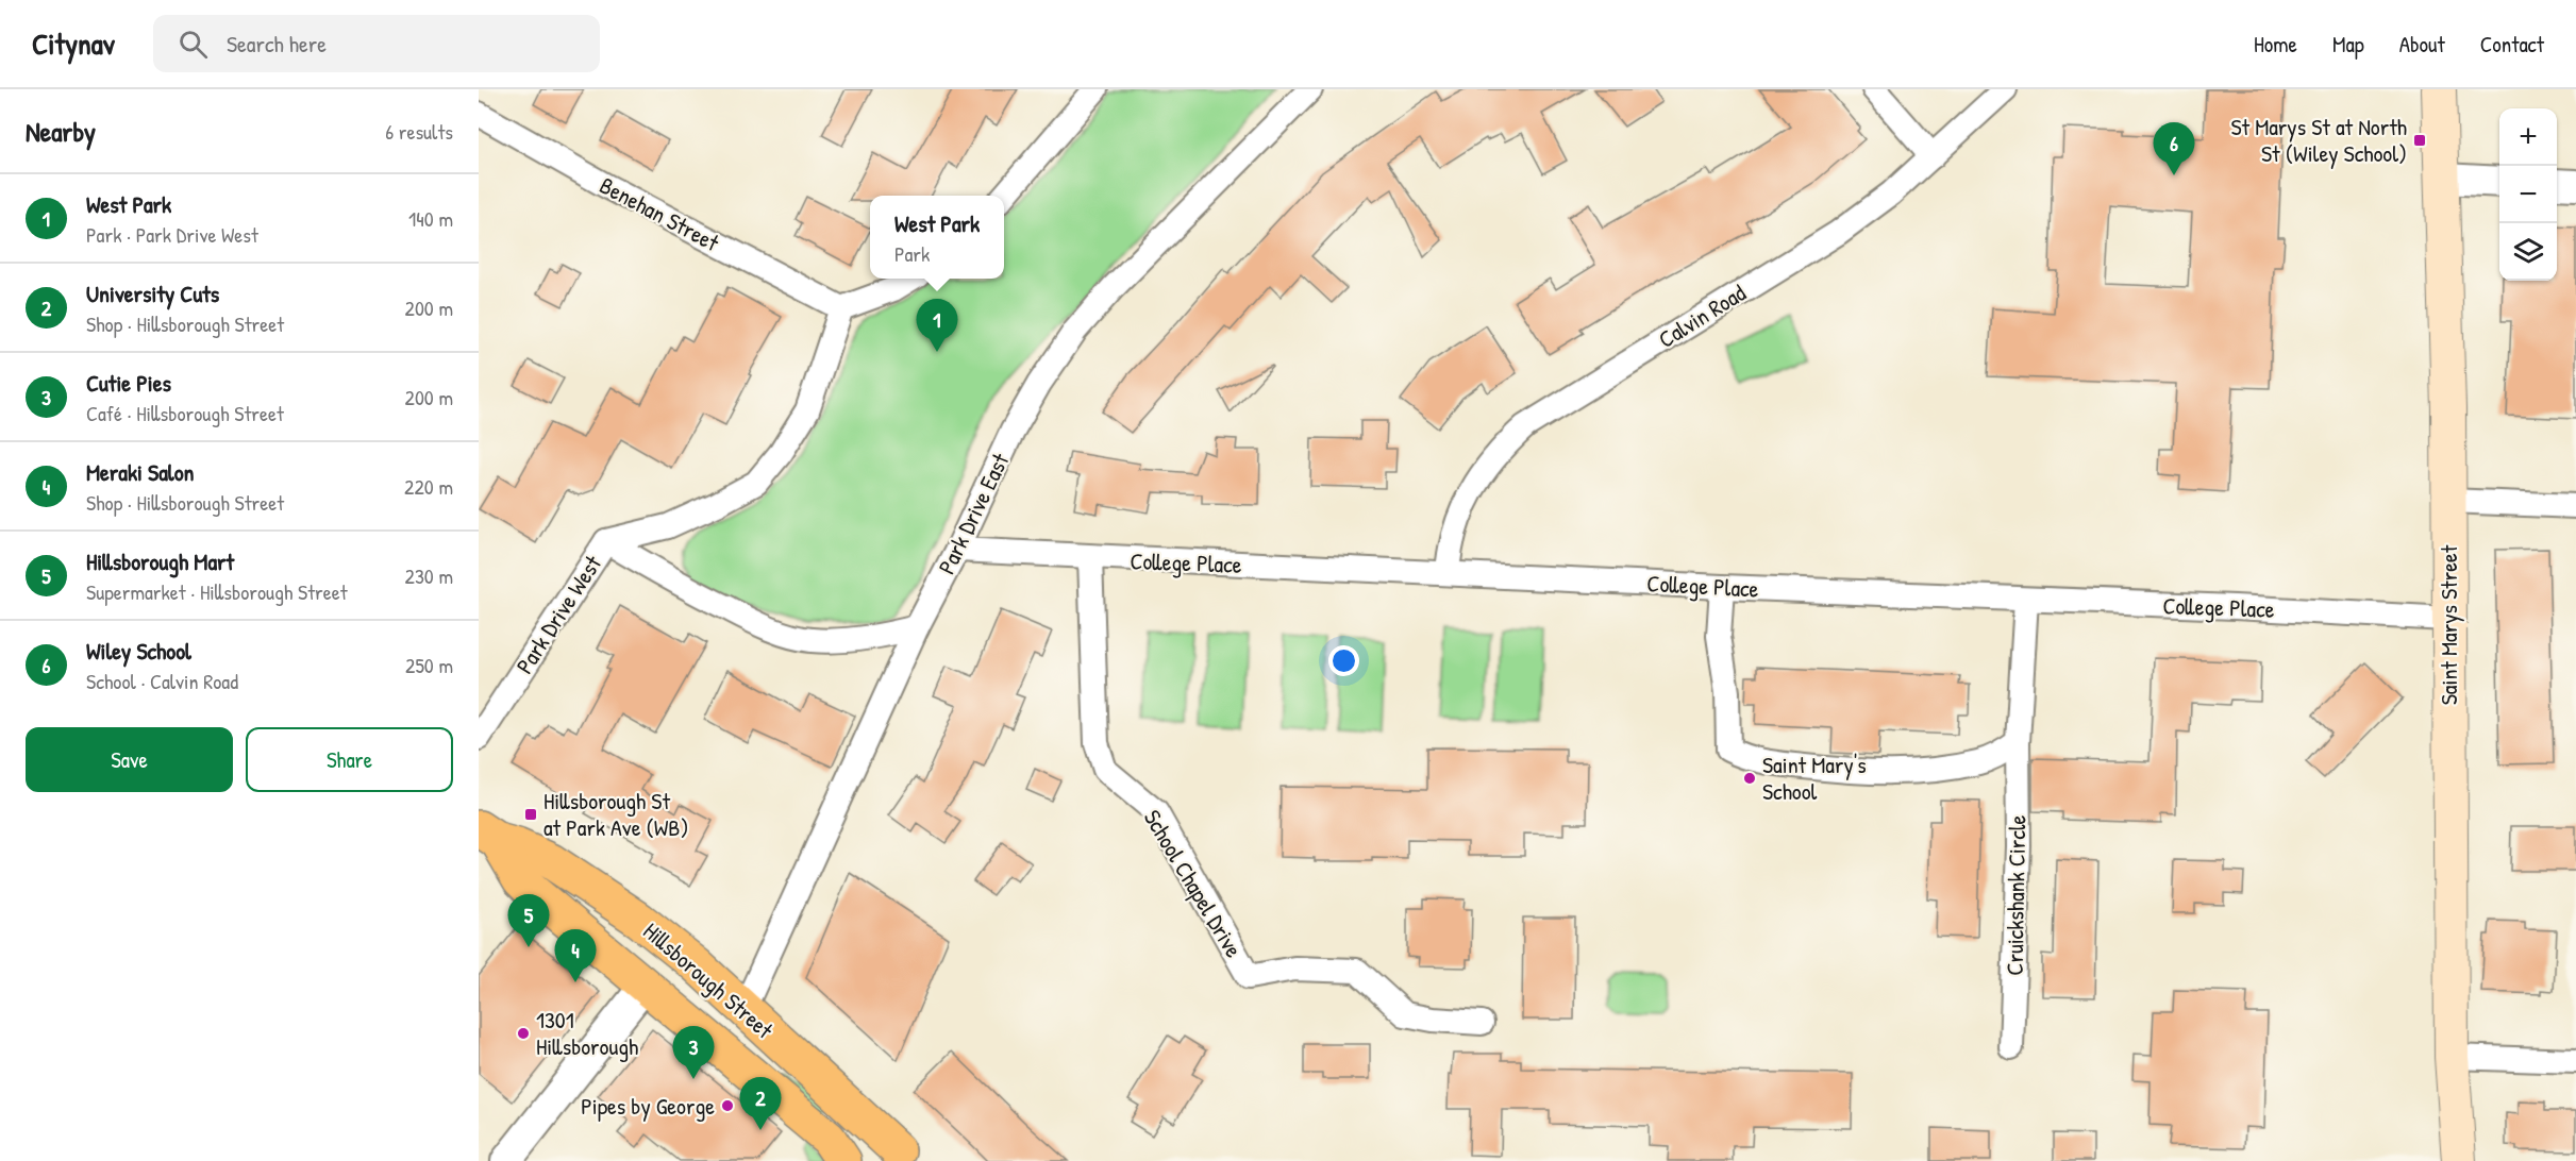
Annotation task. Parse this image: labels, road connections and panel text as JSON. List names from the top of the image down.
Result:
{
  "streets": {
    "main road": ["Saint Marys Street", "Hillsborough Street"],
    "street": [
      "Benehan Street",
      "Calvin Road",
      "Park Drive East",
      "College Place",
      "Park Drive West",
      "School Chapel Drive",
      "Cruickshank Circle"
    ]
  },
  "crossings": [
    ["Benehan Street", "Park Drive West"],
    ["Calvin Road", "College Place"],
    ["Park Drive East", "College Place"],
    ["Park Drive East", "Hillsborough Street"],
    ["College Place", "Saint Marys Street"],
    ["College Place", "School Chapel Drive"],
    ["College Place", "Cruickshank Circle"]
  ],
  "places": {
    "transit": ["St Marys St at North St (Wiley School)", "Hillsborough St at Park Ave (WB)"],
    "other": ["Saint Mary's School", "1301 Hillsborough", "Pipes by George"]
  },
  "page": {
    "header": "Citynav",
    "search": "Search here",
    "nav": [
      "Home",
      "Map",
      "About",
      "Contact"
    ],
    "heading": ["Nearby", "6 results"],
    "map_buttons": ["+", "−"],
    "pins": [
      "6",
      "1",
      "5",
      "4",
      "3",
      "2"
    ],
    "list": [
      {
        "mark": "1",
        "name": "West Park",
        "note": "Park · Park Drive West",
        "value": "140 m"
      },
      {
        "mark": "2",
        "name": "University Cuts",
        "note": "Shop · Hillsborough Street",
        "value": "200 m"
      },
      {
        "mark": "3",
        "name": "Cutie Pies",
        "note": "Café · Hillsborough Street",
        "value": "200 m"
      },
      {
        "mark": "4",
        "name": "Meraki Salon",
        "note": "Shop · Hillsborough Street",
        "value": "220 m"
      },
      {
        "mark": "5",
        "name": "Hillsborough Mart",
        "note": "Supermarket · Hillsborough Street",
        "value": "230 m"
      },
      {
        "mark": "6",
        "name": "Wiley School",
        "note": "School · Calvin Road",
        "value": "250 m"
      }
    ],
    "popup": ["West Park", "Park"],
    "buttons": ["Save", "Share"]
  }
}
